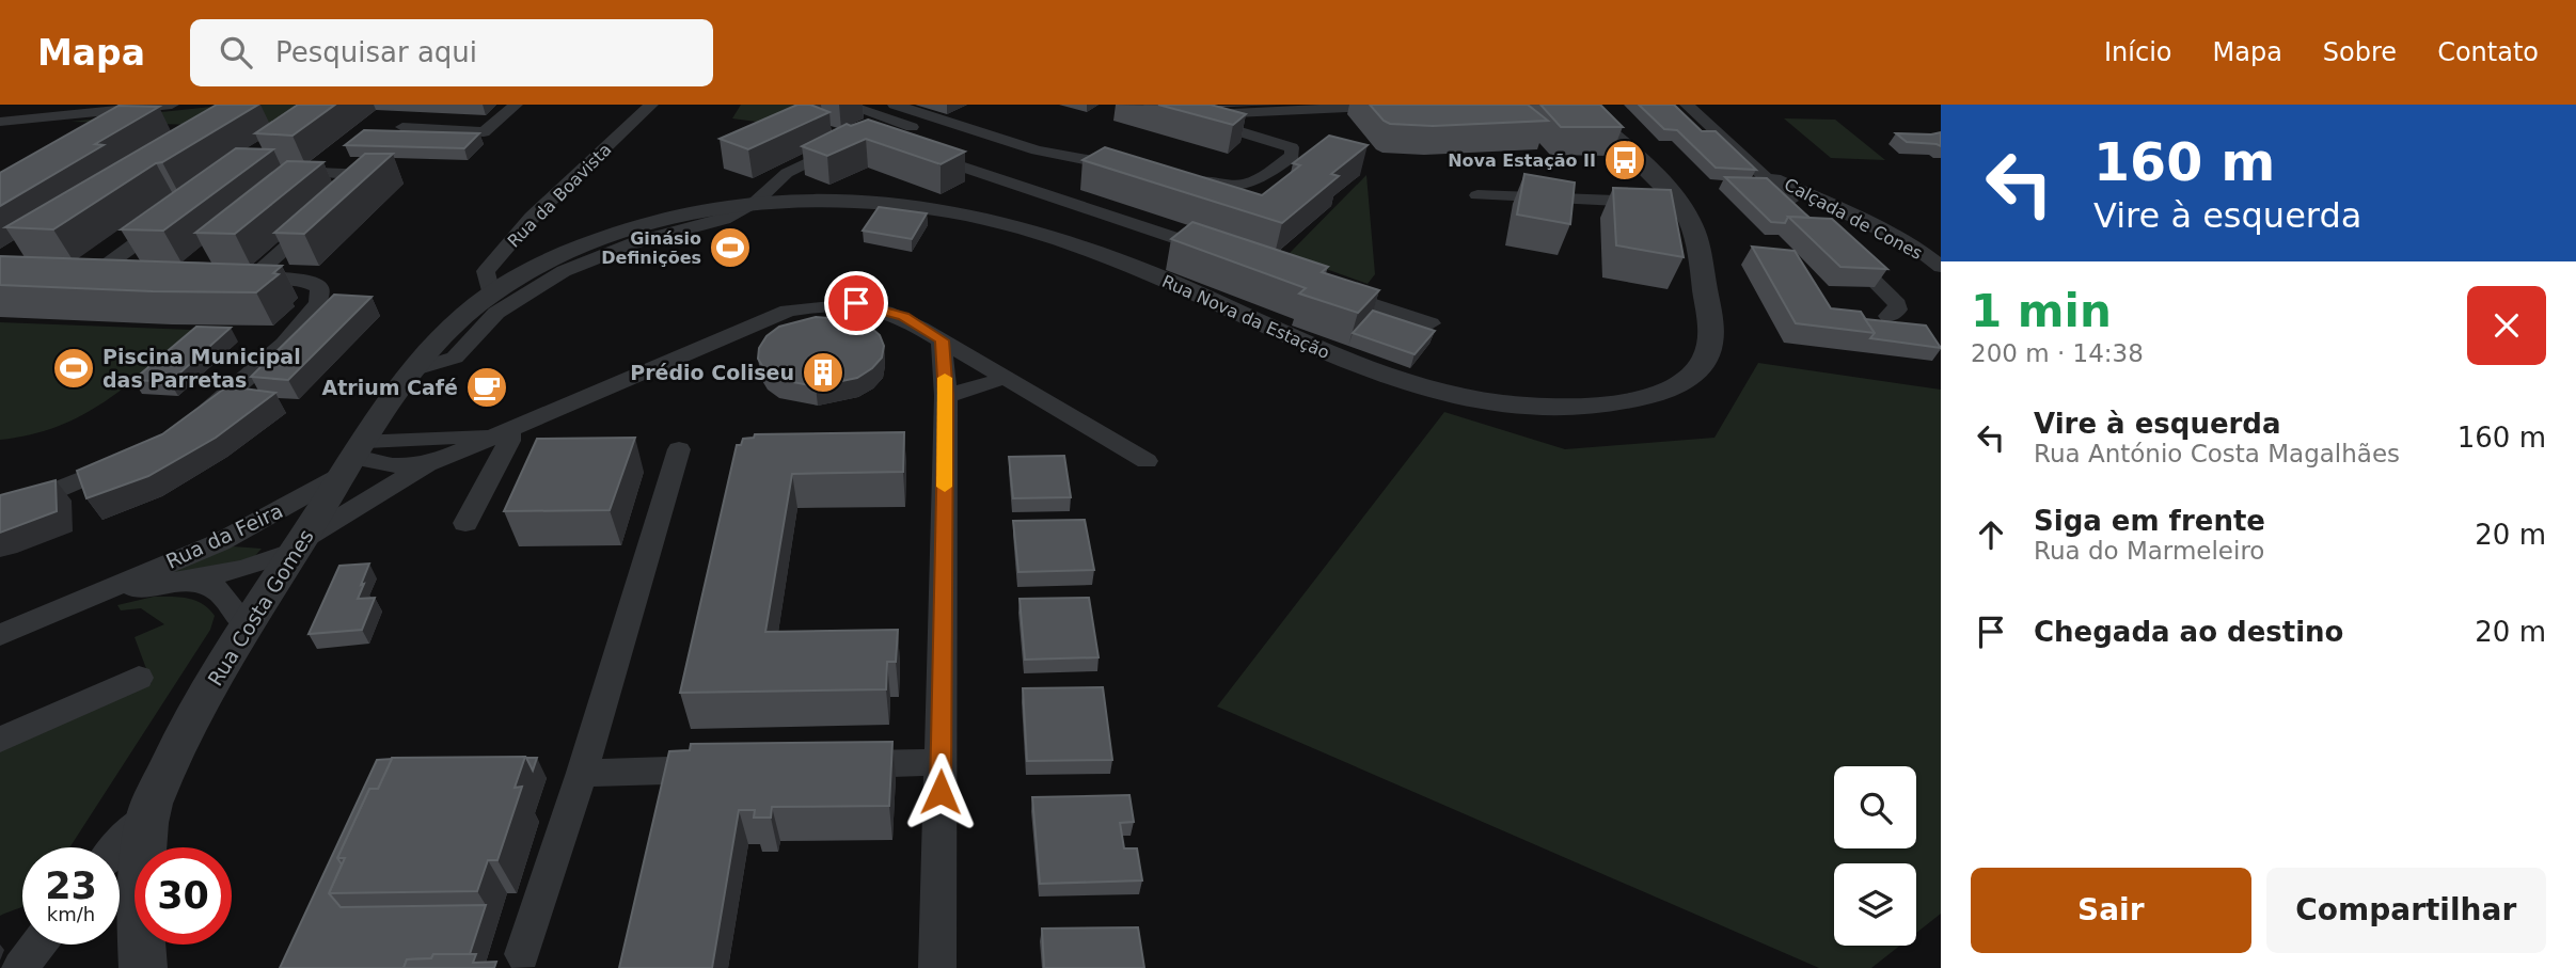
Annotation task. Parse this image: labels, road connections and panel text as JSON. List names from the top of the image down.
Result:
{
  "streets": {
    "street": [
      "Rua da Boavista",
      "Calçada de Cones",
      "Rua Nova da Estação",
      "Rua da Feira",
      "Rua Costa Gomes"
    ]
  },
  "crossings": [
    ["Rua da Boavista", "Rua Nova da Estação"],
    ["Rua da Boavista", "Rua Costa Gomes"],
    ["Rua Nova da Estação", "Rua Costa Gomes"],
    ["Rua da Feira", "Rua Costa Gomes"]
  ],
  "places": {
    "bus stop": ["Nova Estação II"],
    "sports": ["Ginásio Definições", "Piscina Municipal das Parretas"],
    "building": ["Prédio Coliseu"],
    "cafe": ["Atrium Café"]
  },
  "page": {
    "header": "Mapa",
    "search": "Pesquisar aqui",
    "nav": [
      "Início",
      "Mapa",
      "Sobre",
      "Contato"
    ],
    "turn": ["160 m", "Vire à esquerda"],
    "heading": ["1 min", "200 m · 14:38"],
    "list": [
      {
        "name": "Vire à esquerda",
        "note": "Rua António Costa Magalhães",
        "value": "160 m"
      },
      {
        "name": "Siga em frente",
        "note": "Rua do Marmeleiro",
        "value": "20 m"
      },
      {
        "name": "Chegada ao destino",
        "value": "20 m"
      }
    ],
    "speed": "23 km/h",
    "limit": "30",
    "buttons": ["Sair", "Compartilhar"]
  }
}
